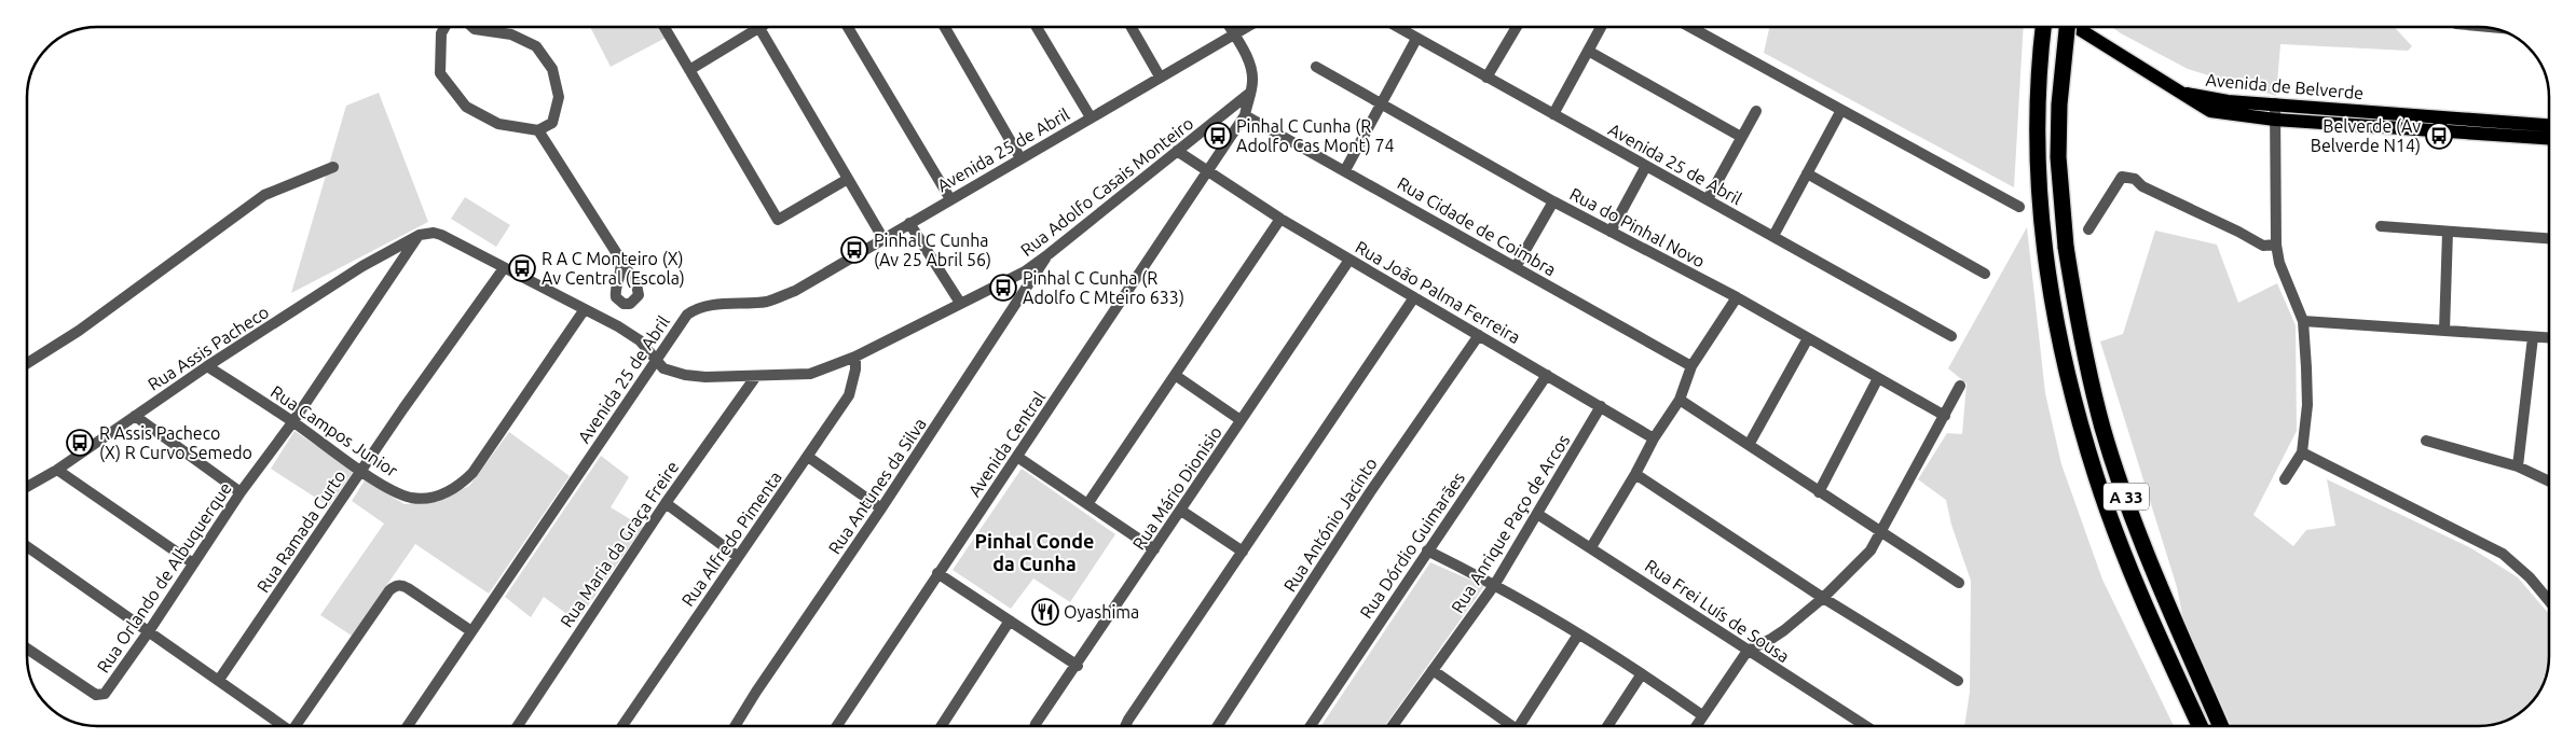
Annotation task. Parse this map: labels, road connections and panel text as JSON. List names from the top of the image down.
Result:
{
  "streets": {
    "highway": ["A 33"],
    "main road": ["Avenida de Belverde"],
    "street": [
      "Avenida 25 de Abril",
      "Rua Adolfo Casais Monteiro",
      "Rua Cidade de Coimbra",
      "Rua do Pinhal Novo",
      "Rua João Palma Ferreira",
      "Rua Assis Pacheco",
      "Rua Campos Junior",
      "Avenida Central",
      "Rua Antunes da Silva",
      "Rua Mário Dionisio",
      "Rua Anrique Paço de Arcos",
      "Rua António Jacinto",
      "Rua Ramada Curto",
      "Rua Alfredo Pimenta",
      "Rua Maria da Graça Freire",
      "Rua Dórdio Guimarães",
      "Rua Orlando de Albuquerque",
      "Rua Frei Luís de Sousa"
    ]
  },
  "crossings": [
    ["Avenida 25 de Abril", "Rua Adolfo Casais Monteiro"],
    ["Rua Adolfo Casais Monteiro", "Rua João Palma Ferreira"],
    ["Rua Adolfo Casais Monteiro", "Rua Assis Pacheco"],
    ["Rua Adolfo Casais Monteiro", "Rua Campos Junior"],
    ["Rua Adolfo Casais Monteiro", "Avenida Central"],
    ["Rua Adolfo Casais Monteiro", "Rua Antunes da Silva"],
    ["Rua Adolfo Casais Monteiro", "Rua Ramada Curto"],
    ["Rua Adolfo Casais Monteiro", "Rua Alfredo Pimenta"],
    ["Rua Adolfo Casais Monteiro", "Rua Maria da Graça Freire"],
    ["Rua Adolfo Casais Monteiro", "Rua Orlando de Albuquerque"],
    ["Rua Cidade de Coimbra", "Avenida Central"],
    ["Rua João Palma Ferreira", "Avenida Central"],
    ["Rua João Palma Ferreira", "Rua Mário Dionisio"],
    ["Rua João Palma Ferreira", "Rua Anrique Paço de Arcos"],
    ["Rua João Palma Ferreira", "Rua António Jacinto"],
    ["Rua João Palma Ferreira", "Rua Dórdio Guimarães"],
    ["Rua Assis Pacheco", "Rua Campos Junior"],
    ["Rua Assis Pacheco", "Rua Orlando de Albuquerque"],
    ["Rua Campos Junior", "Rua Ramada Curto"],
    ["Rua Campos Junior", "Rua Orlando de Albuquerque"],
    ["Rua Anrique Paço de Arcos", "Rua Frei Luís de Sousa"]
  ],
  "districts": ["Pinhal Conde da Cunha"],
  "places": {
    "bus stop": [
      "Pinhal C Cunha (R Adolfo Cas Mont) 74",
      "Belverde (Av Belverde N14)",
      "Pinhal C Cunha (Av 25 Abril 56)",
      "R A C Monteiro (X) Av Central (Escola)",
      "Pinhal C Cunha (R Adolfo C Mteiro 633)",
      "R Assis Pacheco (X) R Curvo Semedo"
    ],
    "restaurant": ["Oyashima"]
  }
}
